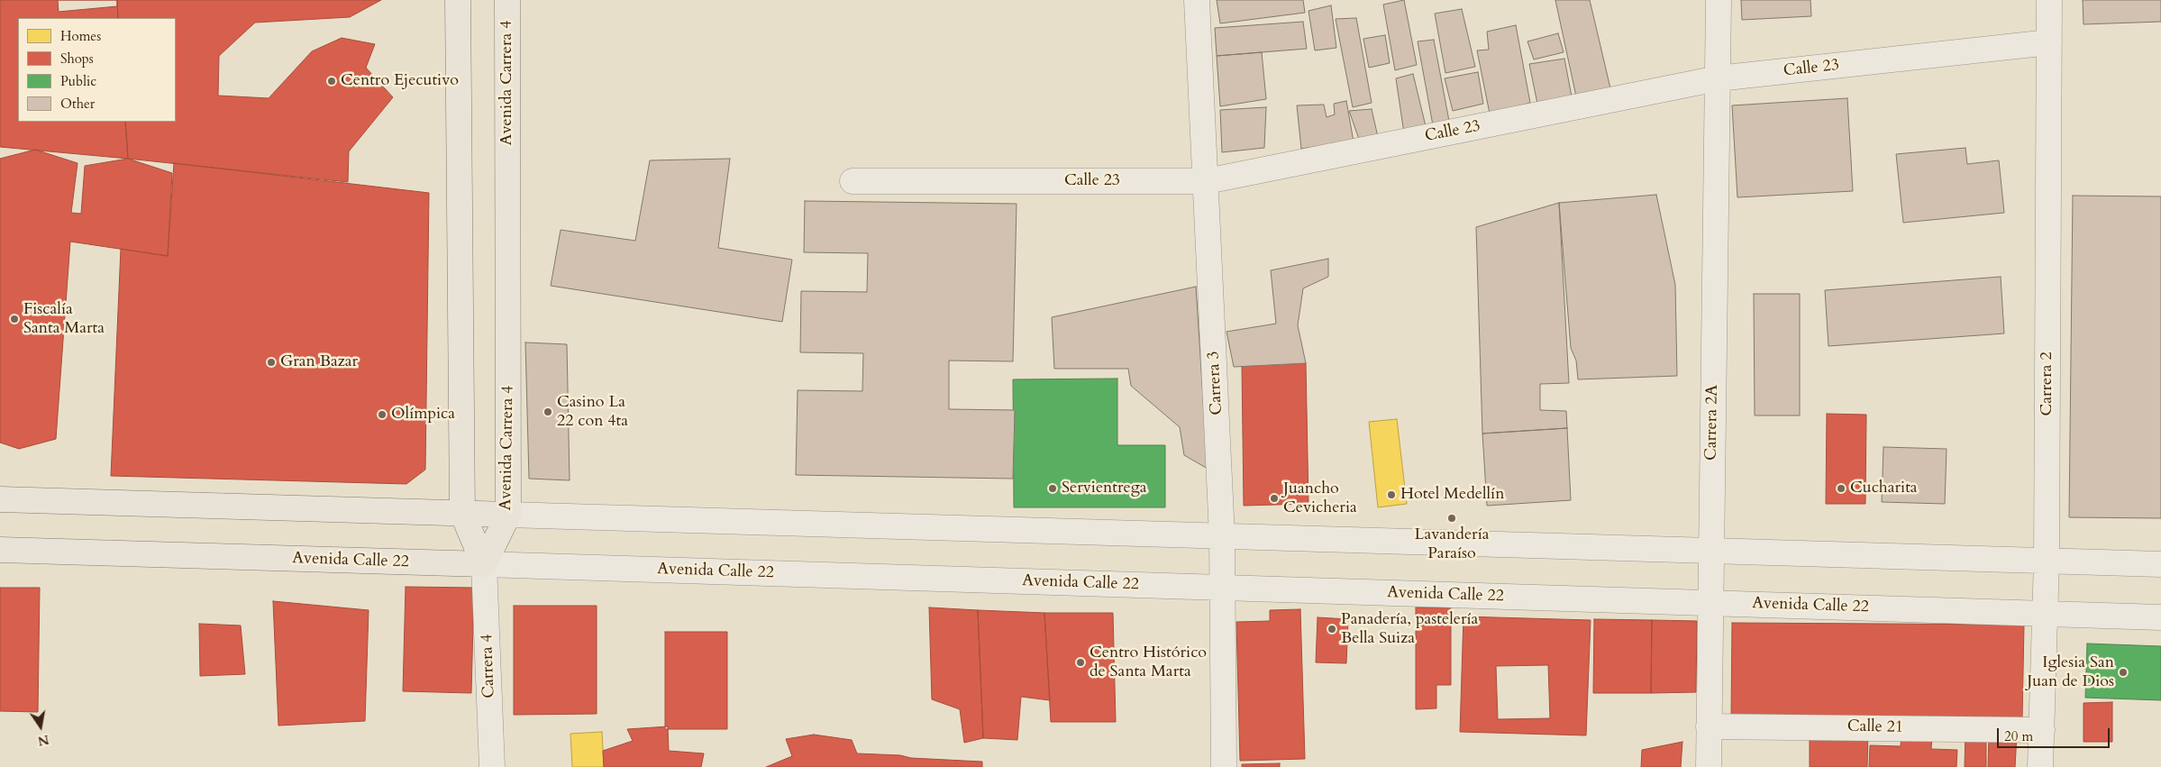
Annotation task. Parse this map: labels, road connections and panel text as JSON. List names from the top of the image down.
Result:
{
  "streets": {
    "main road": ["Avenida Carrera 4", "Avenida Calle 22"],
    "street": [
      "Calle 23",
      "Carrera 3",
      "Carrera 2",
      "Carrera 2A",
      "Carrera 4",
      "Calle 21"
    ]
  },
  "crossings": [
    ["Calle 23", "Carrera 3"],
    ["Calle 23", "Carrera 2"],
    ["Calle 23", "Carrera 2A"],
    ["Avenida Carrera 4", "Avenida Calle 22"],
    ["Avenida Carrera 4", "Carrera 4"],
    ["Carrera 3", "Avenida Calle 22"],
    ["Carrera 2", "Avenida Calle 22"],
    ["Carrera 2", "Calle 21"],
    ["Carrera 2A", "Avenida Calle 22"],
    ["Carrera 2A", "Calle 21"],
    ["Avenida Calle 22", "Carrera 4"]
  ],
  "places": [
    "Centro Ejecutivo",
    "Fiscalía Santa Marta",
    "Gran Bazar",
    "Casino La 22 con 4ta",
    "Olímpica",
    "Servientrega",
    "Cucharita",
    "Hotel Medellín",
    "Juancho Cevicheria",
    "Lavandería Paraíso",
    "Panadería, pastelería Bella Suiza",
    "Centro Histórico de Santa Marta",
    "Iglesia San Juan de Dios"
  ],
  "legend": [
    "Homes",
    "Shops",
    "Public",
    "Other"
  ],
  "scale_bar": "20 m",
  "north": "bottom"
}
